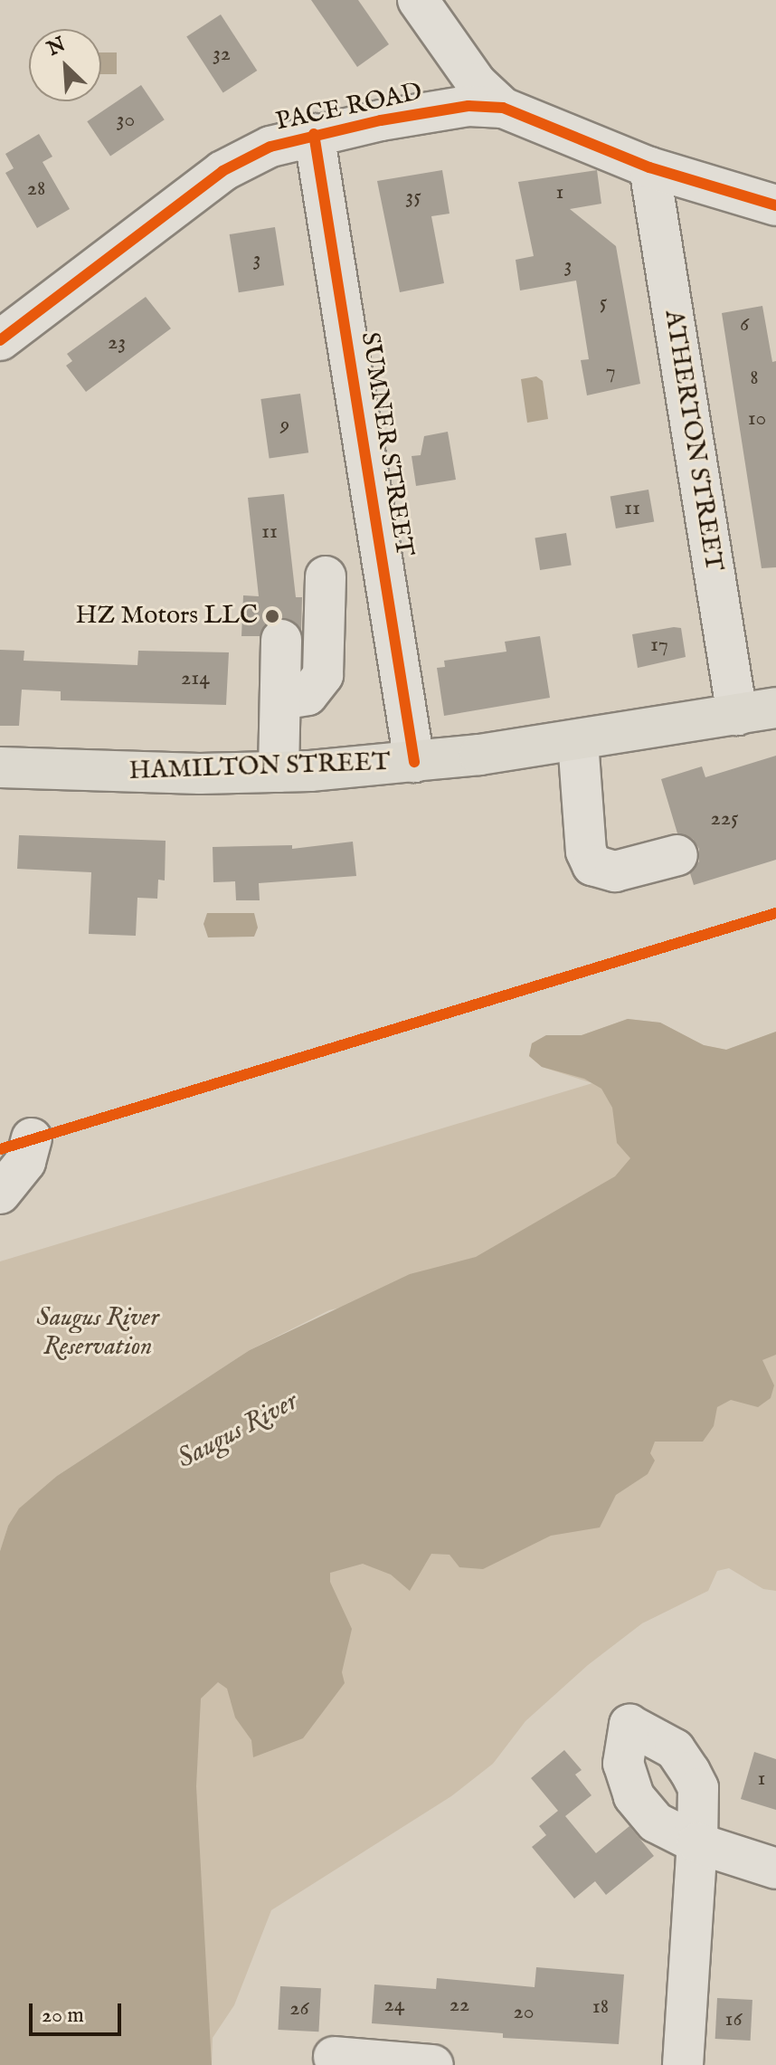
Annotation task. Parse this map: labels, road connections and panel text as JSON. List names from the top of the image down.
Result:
{
  "streets": {
    "main road": ["HAMILTON STREET"],
    "street": ["PACE ROAD", "ATHERTON STREET", "SUMNER STREET"]
  },
  "crossings": [
    ["PACE ROAD", "ATHERTON STREET"],
    ["PACE ROAD", "SUMNER STREET"],
    ["ATHERTON STREET", "HAMILTON STREET"],
    ["SUMNER STREET", "HAMILTON STREET"]
  ],
  "water": ["Saugus River"],
  "parks": ["Saugus River Reservation"],
  "places": ["HZ Motors LLC"],
  "house_numbers": [
    "32",
    "30",
    "28",
    "1",
    "35",
    "3",
    "3",
    "5",
    "6",
    "23",
    "7",
    "8",
    "10",
    "9",
    "11",
    "11",
    "17",
    "214",
    "225",
    "1",
    "24",
    "22",
    "18",
    "26",
    "20",
    "16"
  ],
  "scale_bar": "20 m",
  "north": "top left"
}
